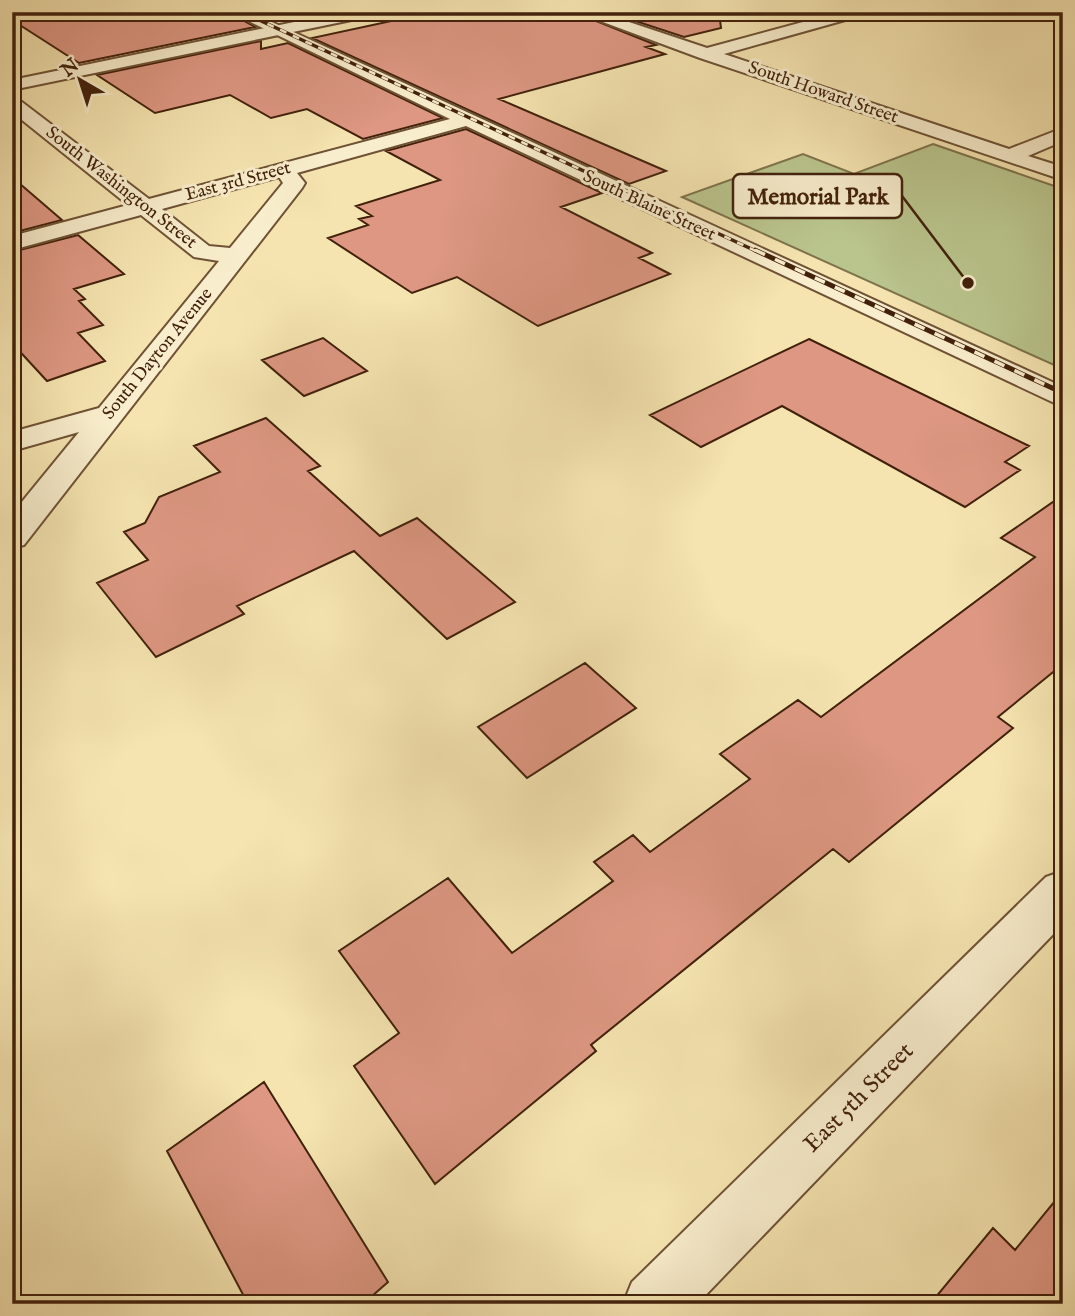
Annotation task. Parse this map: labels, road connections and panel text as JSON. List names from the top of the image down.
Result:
{
  "streets": {
    "street": [
      "South Howard Street",
      "East 3rd Street",
      "South Washington Street",
      "South Blaine Street",
      "South Dayton Avenue",
      "East 5th Street"
    ]
  },
  "crossings": [
    ["East 3rd Street", "South Washington Street"],
    ["East 3rd Street", "South Blaine Street"],
    ["East 3rd Street", "South Dayton Avenue"],
    ["South Washington Street", "South Dayton Avenue"]
  ],
  "places": ["Memorial Park"],
  "north": "top left"
}
